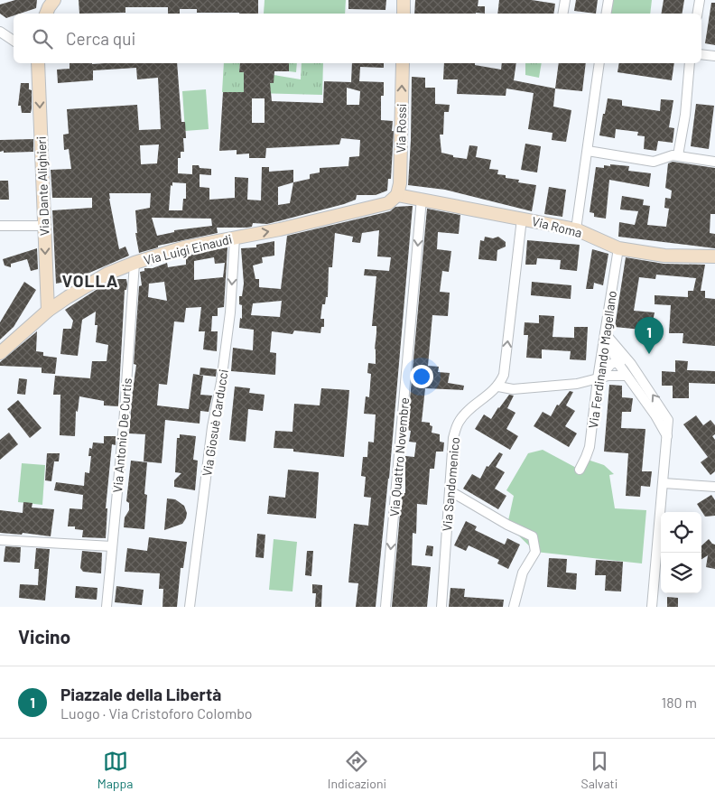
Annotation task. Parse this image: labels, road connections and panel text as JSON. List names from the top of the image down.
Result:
{
  "streets": {
    "street": [
      "Via Rossi",
      "Via Dante Alighieri",
      "Via Roma",
      "Via Luigi Einaudi",
      "Via Ferdinando Magellano",
      "Via Giosuè Carducci",
      "Via Antonio De Curtis",
      "Via Quattro Novembre",
      "Via Sandomenico"
    ]
  },
  "crossings": [
    ["Via Rossi", "Via Roma"],
    ["Via Rossi", "Via Luigi Einaudi"],
    ["Via Dante Alighieri", "Via Luigi Einaudi"],
    ["Via Roma", "Via Luigi Einaudi"],
    ["Via Roma", "Via Ferdinando Magellano"],
    ["Via Roma", "Via Quattro Novembre"],
    ["Via Luigi Einaudi", "Via Giosuè Carducci"],
    ["Via Luigi Einaudi", "Via Antonio De Curtis"]
  ],
  "one_way": [
    "Via Rossi",
    "Via Dante Alighieri",
    "Via Luigi Einaudi",
    "Via Giosuè Carducci",
    "Via Quattro Novembre"
  ],
  "districts": ["VOLLA"],
  "page": {
    "search": "Cerca qui",
    "pins": "1",
    "heading": "Vicino",
    "list": [
      {
        "mark": "1",
        "name": "Piazzale della Libertà",
        "note": "Luogo · Via Cristoforo Colombo",
        "value": "180 m"
      }
    ],
    "nav": ["Mappa", "Indicazioni", "Salvati"]
  }
}
